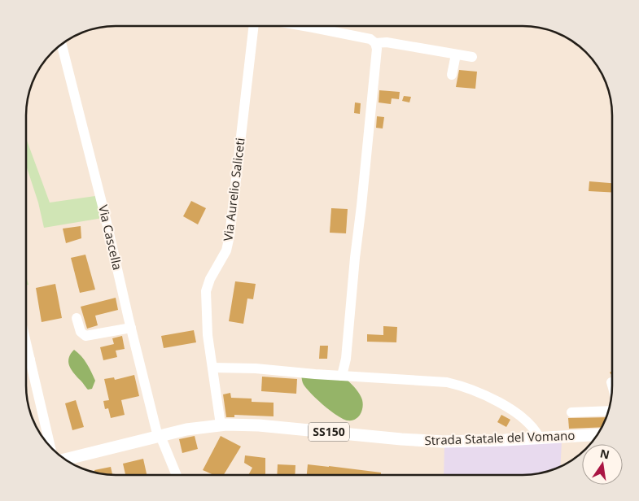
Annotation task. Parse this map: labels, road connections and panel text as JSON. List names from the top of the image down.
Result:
{
  "streets": {
    "main road": ["SS150", "Strada Statale del Vomano"],
    "street": ["Via Aurelio Saliceti", "Via Cascella"]
  },
  "crossings": [
    ["Via Aurelio Saliceti", "Strada Statale del Vomano"],
    ["Via Cascella", "Strada Statale del Vomano"]
  ],
  "north": "top"
}
